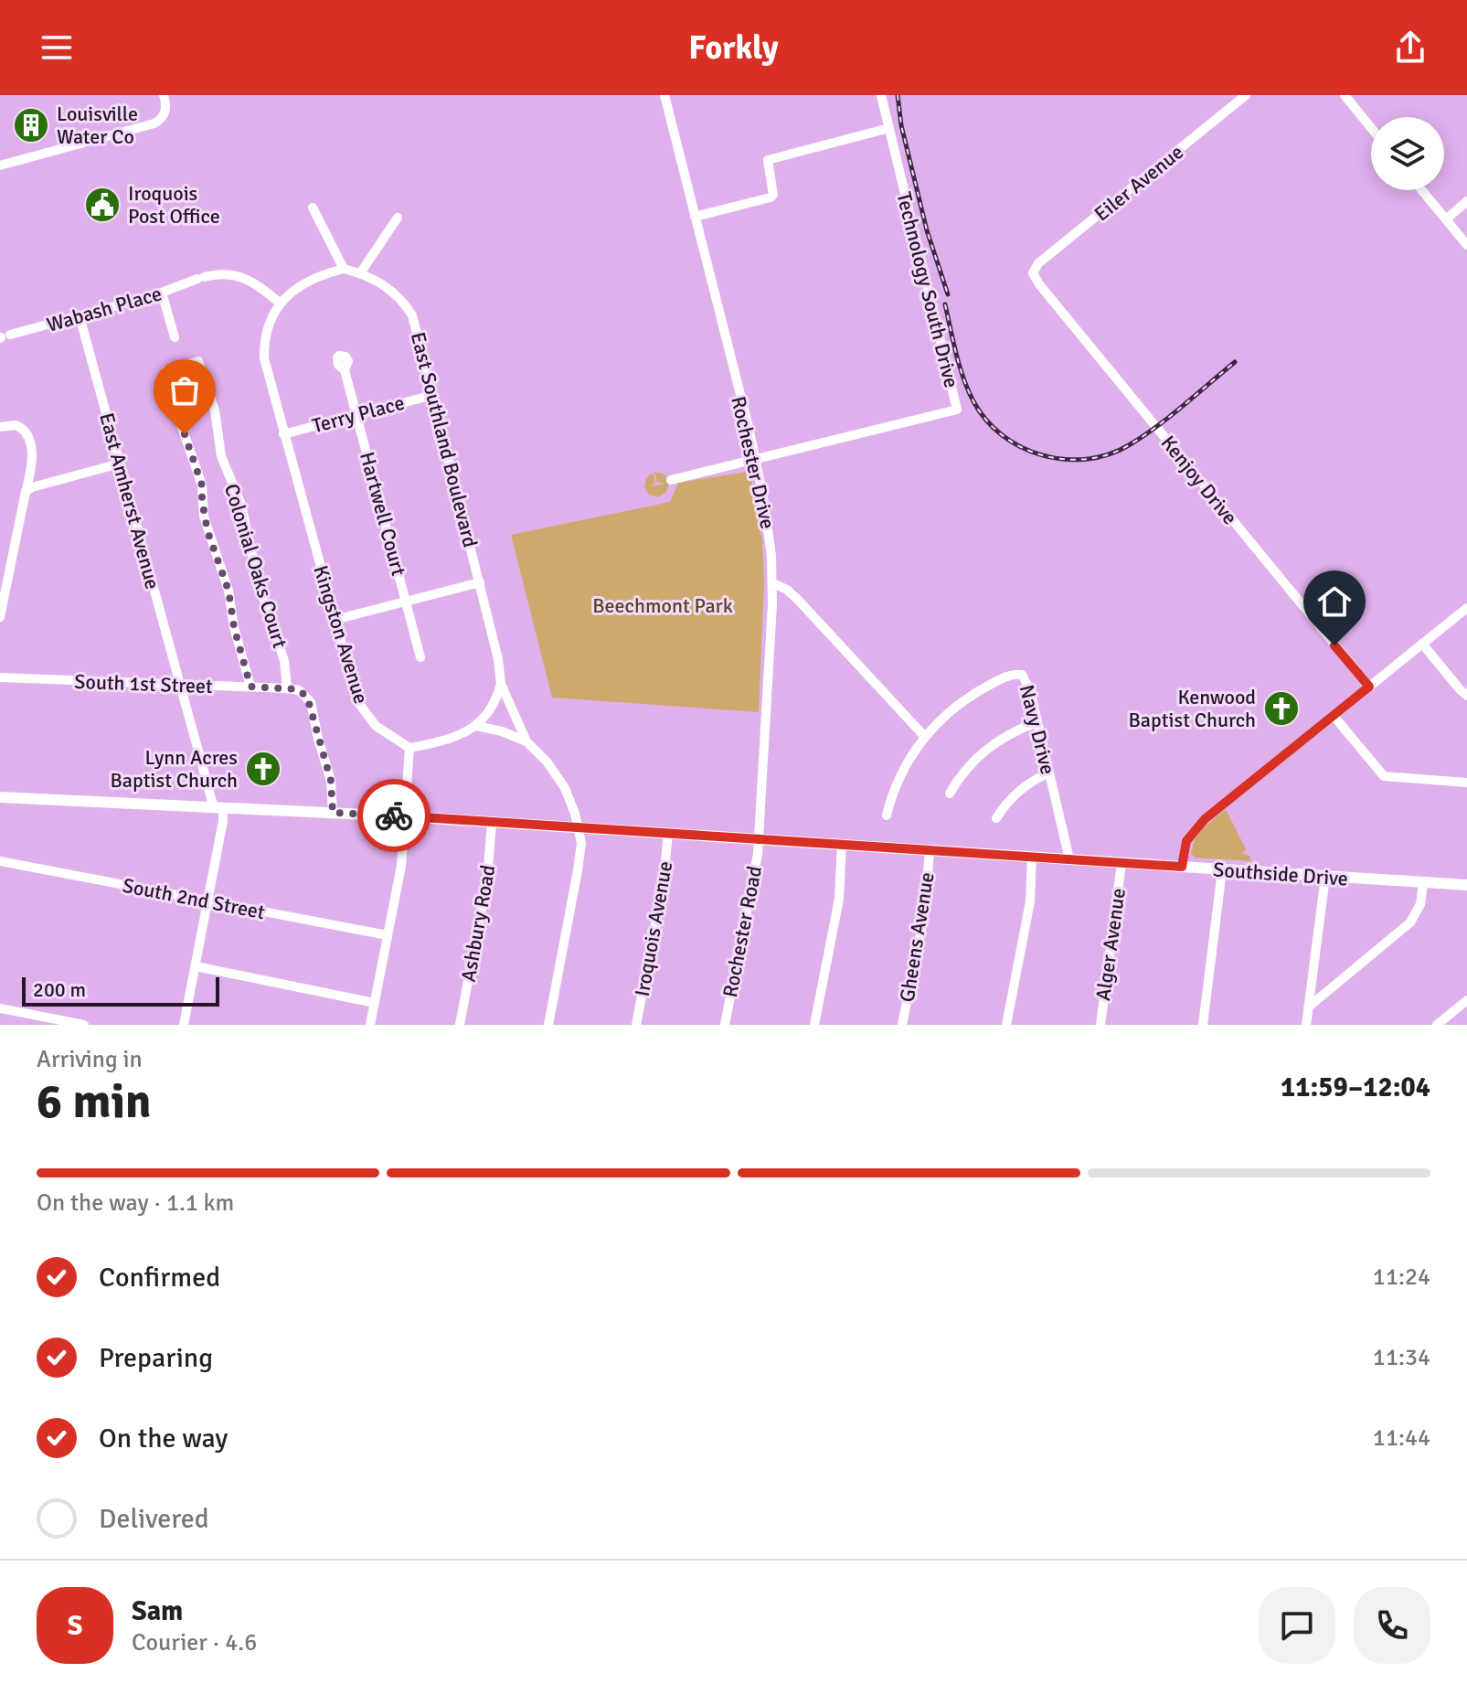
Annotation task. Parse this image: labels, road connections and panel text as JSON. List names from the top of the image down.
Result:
{
  "streets": {
    "main road": ["Southside Drive"],
    "street": [
      "Eiler Avenue",
      "Technology South Drive",
      "Wabash Place",
      "Terry Place",
      "East Southland Boulevard",
      "Rochester Drive",
      "Kenjoy Drive",
      "East Amherst Avenue",
      "Hartwell Court",
      "Colonial Oaks Court",
      "Kingston Avenue",
      "South 1st Street",
      "Navy Drive",
      "South 2nd Street",
      "Ashbury Road",
      "Iroquois Avenue",
      "Rochester Road",
      "Gheens Avenue",
      "Alger Avenue"
    ]
  },
  "crossings": [
    ["Eiler Avenue", "Kenjoy Drive"],
    ["Technology South Drive", "Rochester Drive"],
    ["Wabash Place", "Terry Place"],
    ["Wabash Place", "East Southland Boulevard"],
    ["Wabash Place", "East Amherst Avenue"],
    ["Wabash Place", "Hartwell Court"],
    ["Wabash Place", "Kingston Avenue"],
    ["Terry Place", "East Southland Boulevard"],
    ["Terry Place", "Hartwell Court"],
    ["Terry Place", "Kingston Avenue"],
    ["East Southland Boulevard", "Hartwell Court"],
    ["East Southland Boulevard", "Kingston Avenue"],
    ["Rochester Drive", "Southside Drive"],
    ["Rochester Drive", "Rochester Road"],
    ["East Amherst Avenue", "South 1st Street"],
    ["East Amherst Avenue", "Southside Drive"],
    ["Hartwell Court", "Kingston Avenue"],
    ["Colonial Oaks Court", "South 1st Street"],
    ["Navy Drive", "Southside Drive"],
    ["Southside Drive", "Ashbury Road"],
    ["Southside Drive", "Iroquois Avenue"],
    ["Southside Drive", "Rochester Road"],
    ["Southside Drive", "Gheens Avenue"],
    ["Southside Drive", "Alger Avenue"]
  ],
  "parks": ["Beechmont Park"],
  "places": {
    "building": ["Louisville Water Co"],
    "public building": ["Iroquois Post Office"],
    "church": ["Kenwood Baptist Church", "Lynn Acres Baptist Church"]
  },
  "scale_bar": "200 m",
  "page": {
    "header": "Forkly",
    "scale": "200 m",
    "heading": ["6 min", "Arriving in", "11:59–12:04"],
    "panel": ["Sam", "Courier · 4.6"],
    "bar": "On the way · 1.1 km",
    "list": [
      ["Confirmed", "11:24"],
      ["Preparing", "11:34"],
      ["On the way", "11:44"],
      "Delivered"
    ],
    "round": "S"
  }
}
